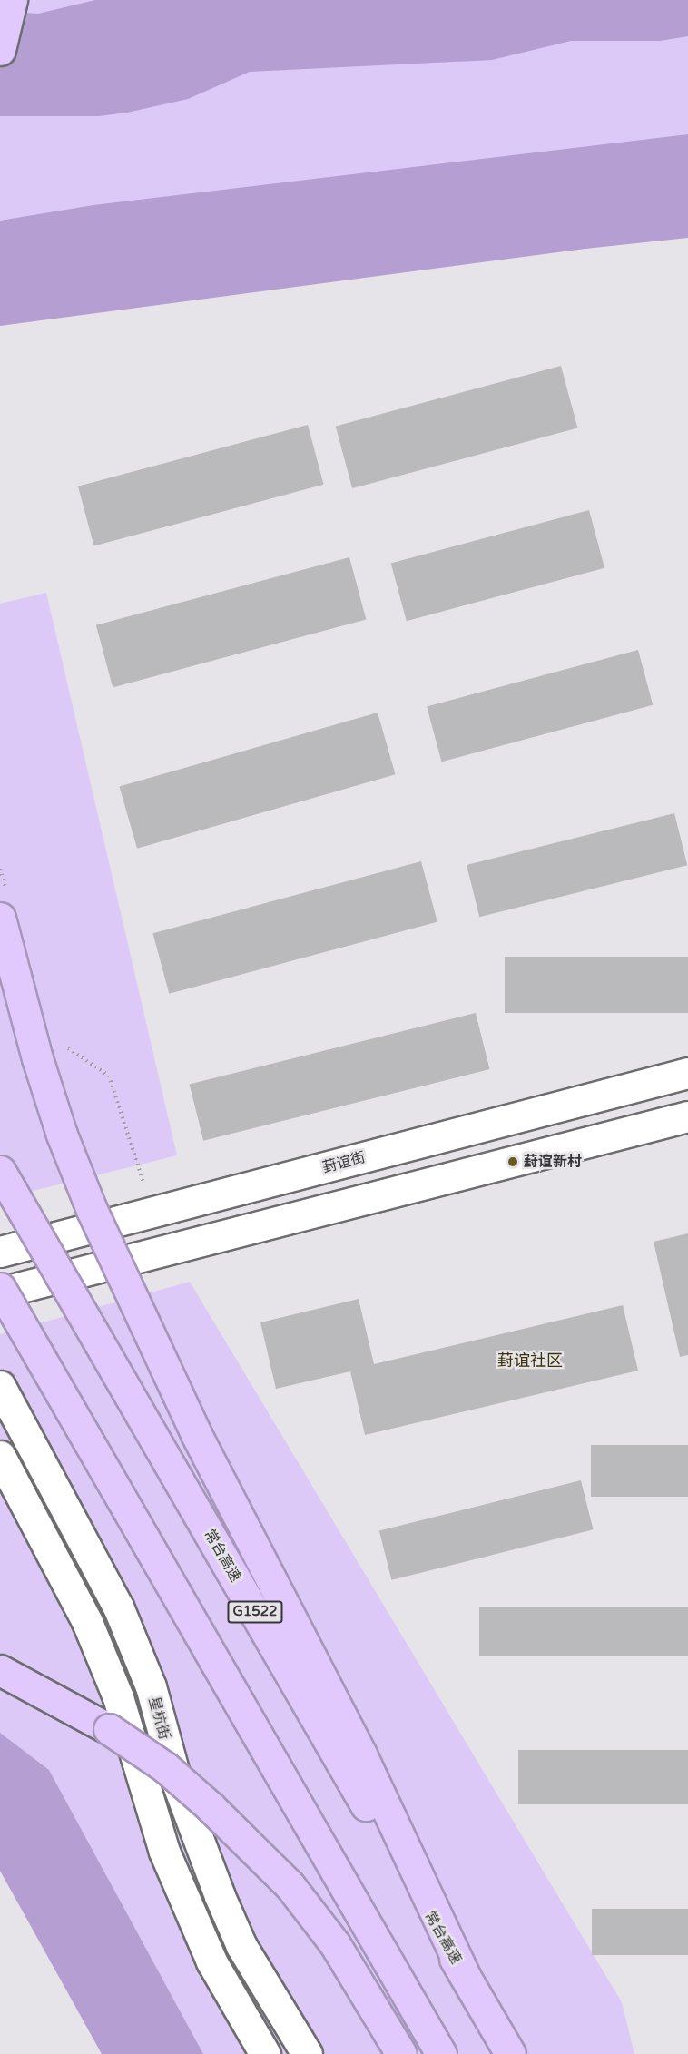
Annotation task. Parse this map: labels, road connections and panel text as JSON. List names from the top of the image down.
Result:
{
  "streets": {
    "highway": ["常台高速", "G1522"],
    "main road": ["葑谊街", "星杭街"]
  },
  "districts": ["葑谊社区"],
  "places": ["葑谊新村"]
}
